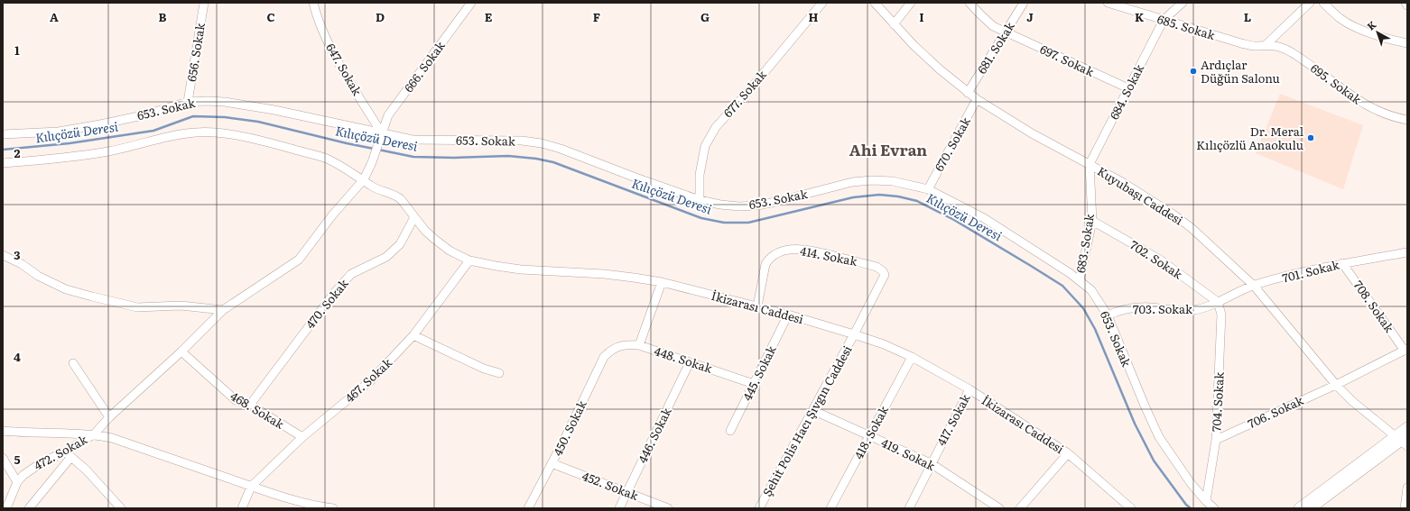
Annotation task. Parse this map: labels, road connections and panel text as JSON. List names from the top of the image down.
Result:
{
  "streets": {
    "street": [
      "685. Sokak",
      "681. Sokak",
      "656. Sokak",
      "697. Sokak",
      "666. Sokak",
      "647. Sokak",
      "695. Sokak",
      "684. Sokak",
      "677. Sokak",
      "653. Sokak",
      "670. Sokak",
      "Kuyubaşı Caddesi",
      "683. Sokak",
      "414. Sokak",
      "702. Sokak",
      "701. Sokak",
      "470. Sokak",
      "708. Sokak",
      "İkizarası Caddesi",
      "703. Sokak",
      "448. Sokak",
      "445. Sokak",
      "467. Sokak",
      "704. Sokak",
      "468. Sokak",
      "706. Sokak",
      "417. Sokak",
      "Şehit Polis Hacı Şıvgın Caddesi",
      "450. Sokak",
      "418. Sokak",
      "446. Sokak",
      "472. Sokak",
      "419. Sokak",
      "452. Sokak"
    ]
  },
  "crossings": [
    ["685. Sokak", "695. Sokak"],
    ["685. Sokak", "684. Sokak"],
    ["681. Sokak", "697. Sokak"],
    ["681. Sokak", "Kuyubaşı Caddesi"],
    ["656. Sokak", "653. Sokak"],
    ["697. Sokak", "684. Sokak"],
    ["666. Sokak", "647. Sokak"],
    ["666. Sokak", "653. Sokak"],
    ["666. Sokak", "İkizarası Caddesi"],
    ["666. Sokak", "472. Sokak"],
    ["647. Sokak", "653. Sokak"],
    ["684. Sokak", "Kuyubaşı Caddesi"],
    ["684. Sokak", "683. Sokak"],
    ["677. Sokak", "653. Sokak"],
    ["653. Sokak", "670. Sokak"],
    ["653. Sokak", "683. Sokak"],
    ["653. Sokak", "703. Sokak"],
    ["653. Sokak", "704. Sokak"],
    ["670. Sokak", "Kuyubaşı Caddesi"],
    ["Kuyubaşı Caddesi", "683. Sokak"],
    ["Kuyubaşı Caddesi", "701. Sokak"],
    ["Kuyubaşı Caddesi", "706. Sokak"],
    ["683. Sokak", "702. Sokak"],
    ["414. Sokak", "İkizarası Caddesi"],
    ["414. Sokak", "Şehit Polis Hacı Şıvgın Caddesi"],
    ["702. Sokak", "701. Sokak"],
    ["702. Sokak", "703. Sokak"],
    ["702. Sokak", "704. Sokak"],
    ["701. Sokak", "708. Sokak"],
    ["701. Sokak", "703. Sokak"],
    ["701. Sokak", "704. Sokak"],
    ["470. Sokak", "İkizarası Caddesi"],
    ["470. Sokak", "468. Sokak"],
    ["708. Sokak", "706. Sokak"],
    ["İkizarası Caddesi", "445. Sokak"],
    ["İkizarası Caddesi", "467. Sokak"],
    ["İkizarası Caddesi", "417. Sokak"],
    ["İkizarası Caddesi", "Şehit Polis Hacı Şıvgın Caddesi"],
    ["İkizarası Caddesi", "418. Sokak"],
    ["703. Sokak", "704. Sokak"],
    ["448. Sokak", "445. Sokak"],
    ["448. Sokak", "450. Sokak"],
    ["448. Sokak", "446. Sokak"],
    ["467. Sokak", "468. Sokak"],
    ["704. Sokak", "706. Sokak"],
    ["468. Sokak", "472. Sokak"],
    ["417. Sokak", "419. Sokak"],
    ["Şehit Polis Hacı Şıvgın Caddesi", "419. Sokak"],
    ["450. Sokak", "452. Sokak"],
    ["418. Sokak", "419. Sokak"],
    ["446. Sokak", "452. Sokak"]
  ],
  "districts": ["Ahi Evran"],
  "water": ["Kılıçözü Deresi"],
  "places": ["Ardıçlar Düğün Salonu", "Dr. Meral Kılıçözlü Anaokulu"],
  "north": "top left",
  "grid": {
    "columns": [
      "A",
      "B",
      "C",
      "D",
      "E",
      "F",
      "G",
      "H",
      "I",
      "J",
      "K",
      "L"
    ],
    "rows": [
      "1",
      "2",
      "3",
      "4",
      "5"
    ]
  }
}
